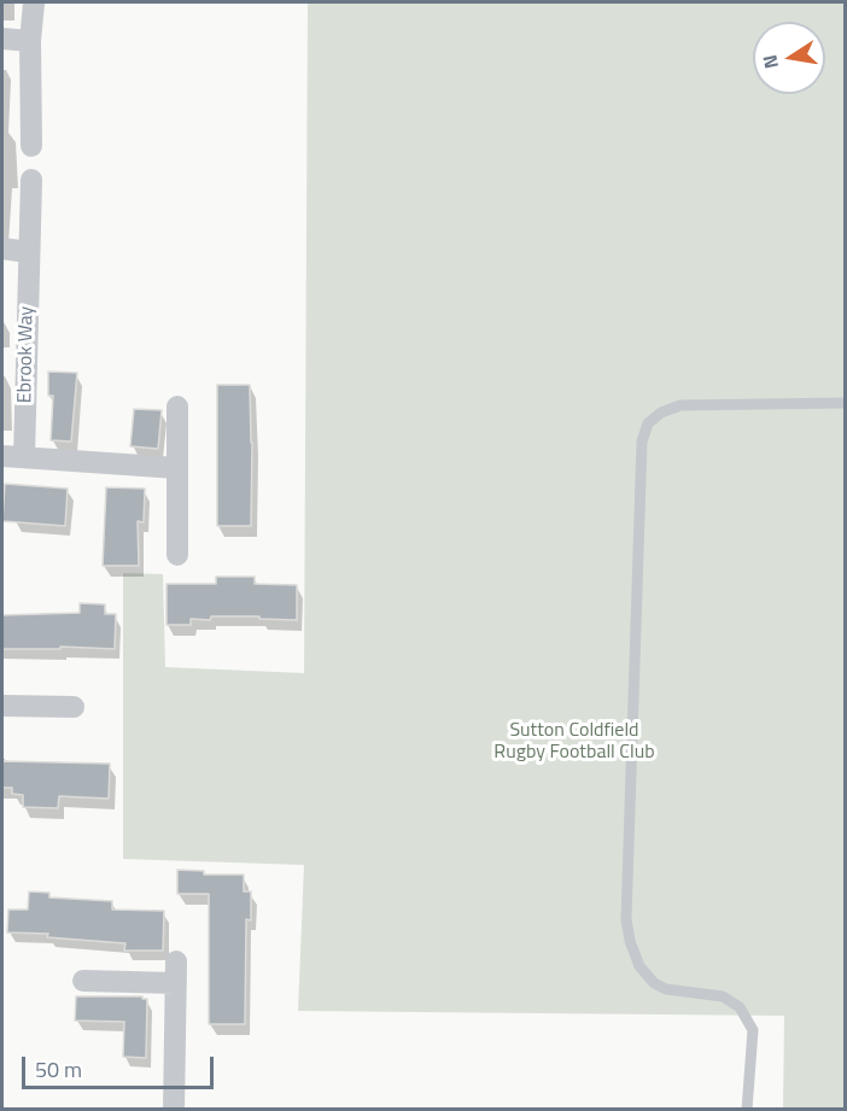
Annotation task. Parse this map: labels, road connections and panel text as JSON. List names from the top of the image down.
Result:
{
  "streets": {
    "street": ["Ebrook Way"]
  },
  "parks": ["Sutton Coldfield Rugby Football Club"],
  "scale_bar": "50 m",
  "north": "left"
}
